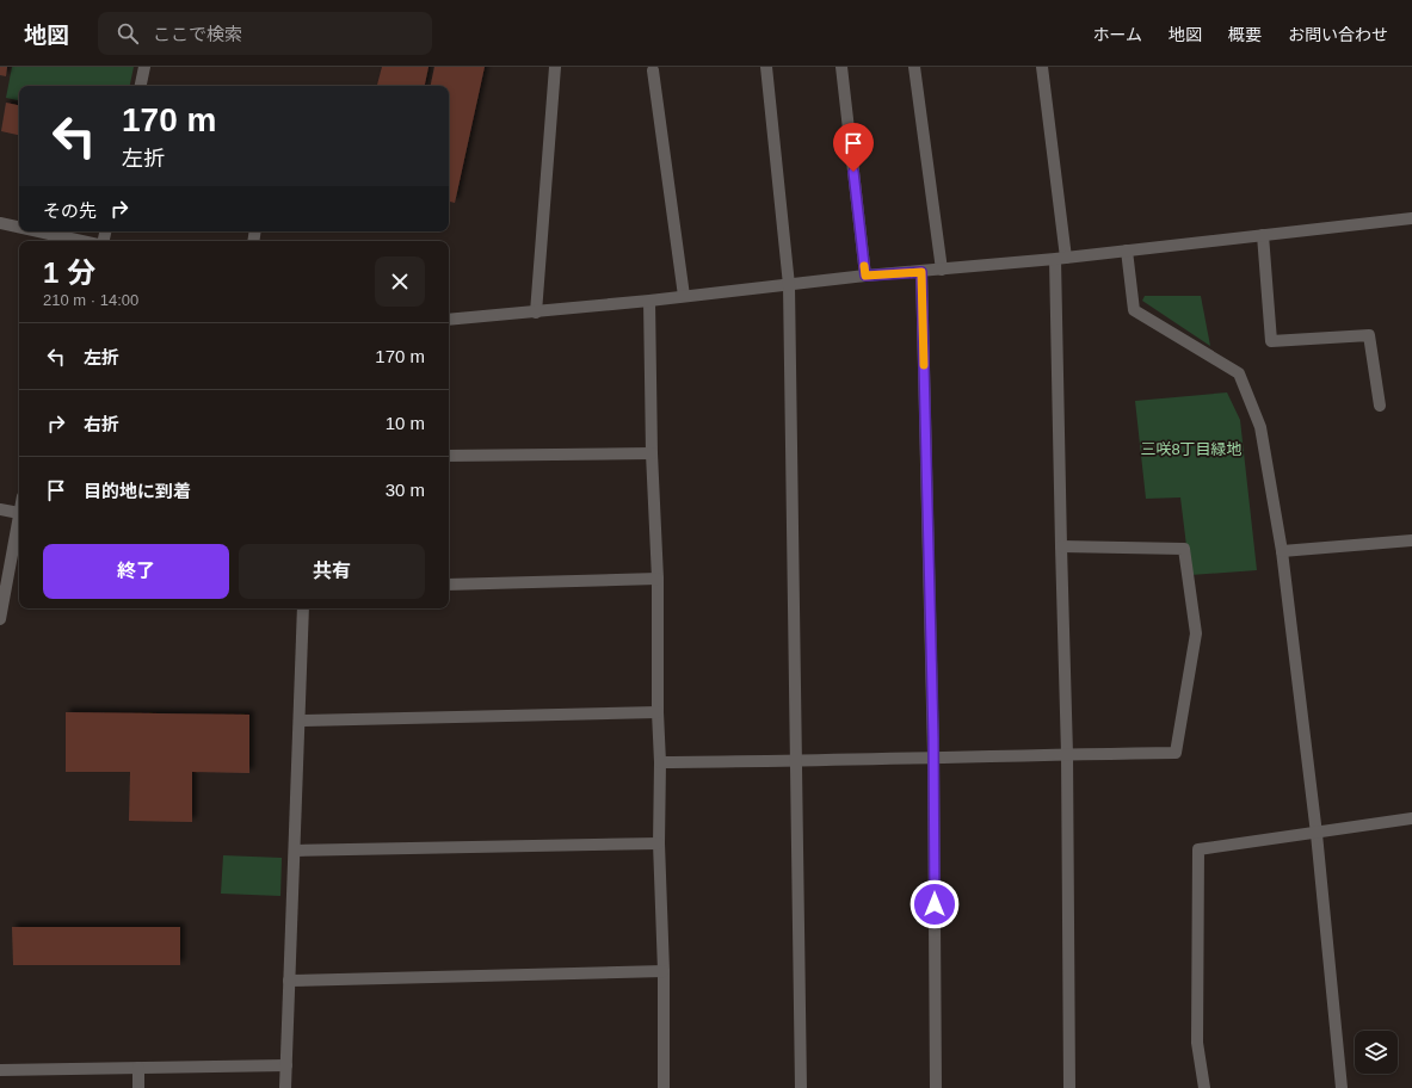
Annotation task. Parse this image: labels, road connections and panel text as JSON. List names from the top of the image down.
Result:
{
  "parks": ["三咲8丁目緑地"],
  "page": {
    "header": "地図",
    "search": "ここで検索",
    "nav": [
      "ホーム",
      "地図",
      "概要",
      "お問い合わせ"
    ],
    "turn": ["170 m", "左折"],
    "then": "その先",
    "heading": ["1 分", "210 m · 14:00"],
    "list": [
      {
        "name": "左折",
        "value": "170 m"
      },
      {
        "name": "右折",
        "value": "10 m"
      },
      {
        "name": "目的地に到着",
        "value": "30 m"
      }
    ],
    "buttons": ["終了", "共有"]
  }
}
